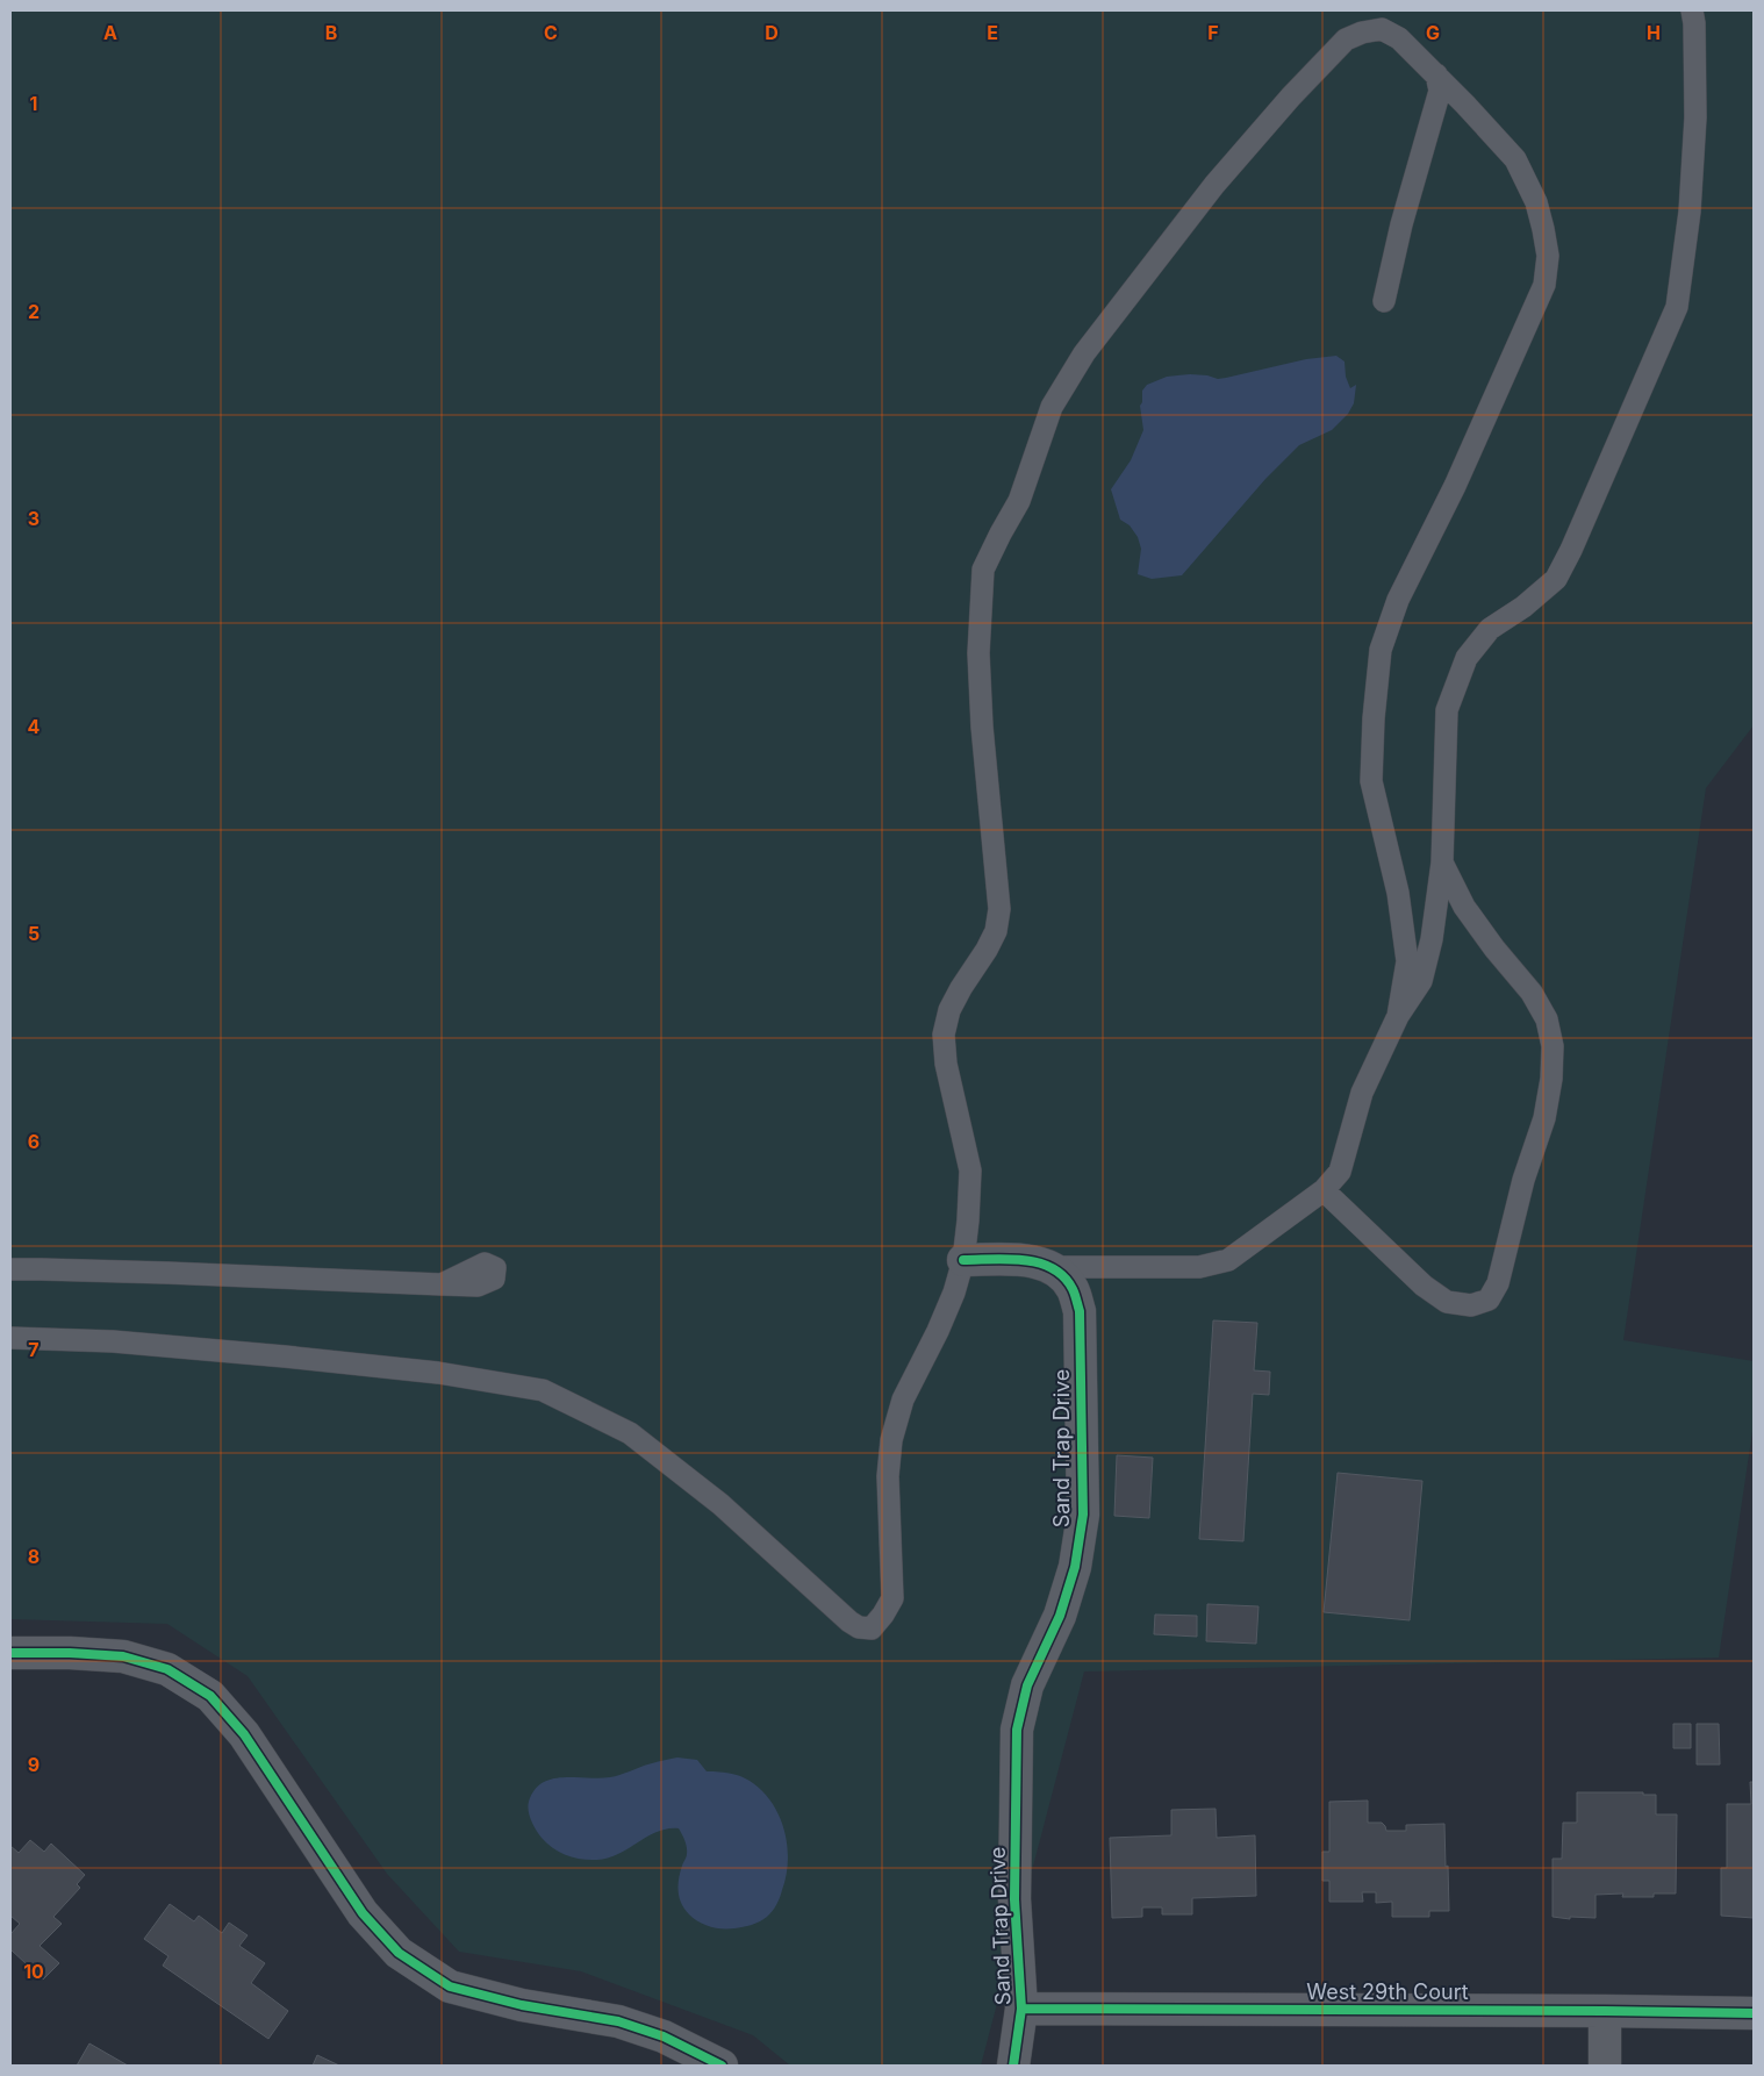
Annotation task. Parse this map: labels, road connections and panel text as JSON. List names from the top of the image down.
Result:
{
  "streets": {
    "street": ["Sand Trap Drive", "West 29th Court"]
  },
  "crossings": [
    ["Sand Trap Drive", "West 29th Court"]
  ],
  "grid": {
    "columns": [
      "A",
      "B",
      "C",
      "D",
      "E",
      "F",
      "G",
      "H"
    ],
    "rows": [
      "1",
      "2",
      "3",
      "4",
      "5",
      "6",
      "7",
      "8",
      "9",
      "10"
    ]
  }
}
